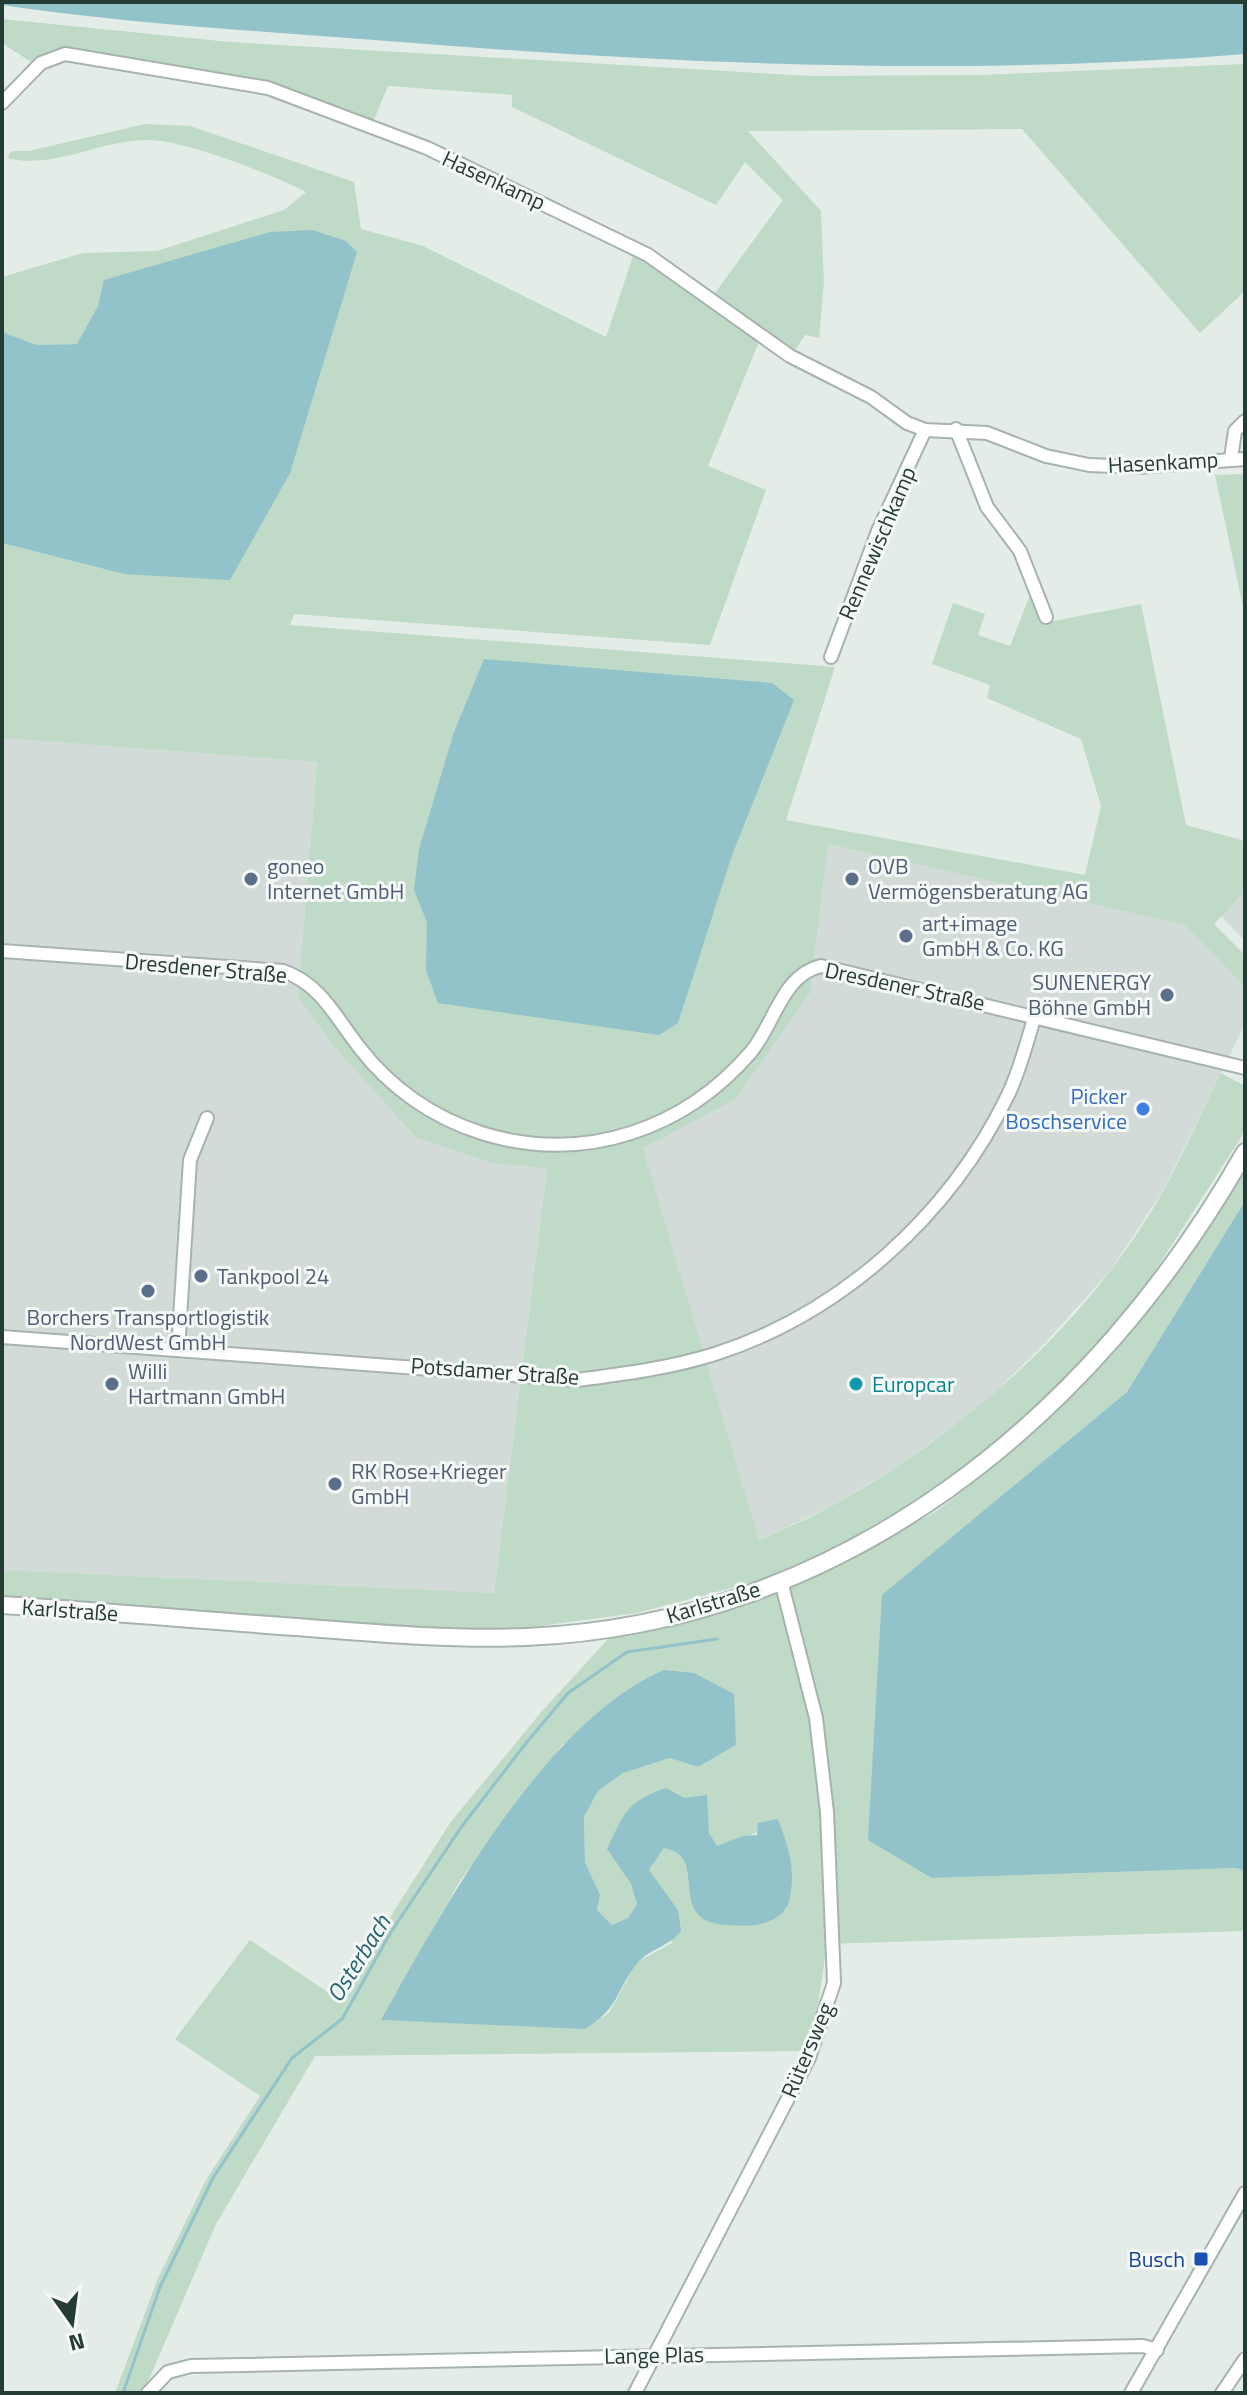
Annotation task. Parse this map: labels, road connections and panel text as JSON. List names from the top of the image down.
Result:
{
  "streets": {
    "street": [
      "Hasenkamp",
      "Rennewischkamp",
      "Dresdener Straße",
      "Potsdamer Straße",
      "Karlstraße",
      "Rütersweg",
      "Lange Plas"
    ]
  },
  "crossings": [
    ["Hasenkamp", "Rennewischkamp"],
    ["Dresdener Straße", "Potsdamer Straße"],
    ["Karlstraße", "Rütersweg"],
    ["Rütersweg", "Lange Plas"]
  ],
  "water": ["Osterbach"],
  "places": {
    "other": [
      "goneo Internet GmbH",
      "OVB Vermögensberatung AG",
      "art+image GmbH & Co. KG",
      "SUNENERGY Böhne GmbH",
      "Picker Boschservice",
      "Tankpool 24",
      "Borchers Transportlogistik NordWest GmbH",
      "Willi Hartmann GmbH",
      "Europcar",
      "RK Rose+Krieger GmbH"
    ],
    "transit": ["Busch"]
  },
  "north": "bottom"
}
